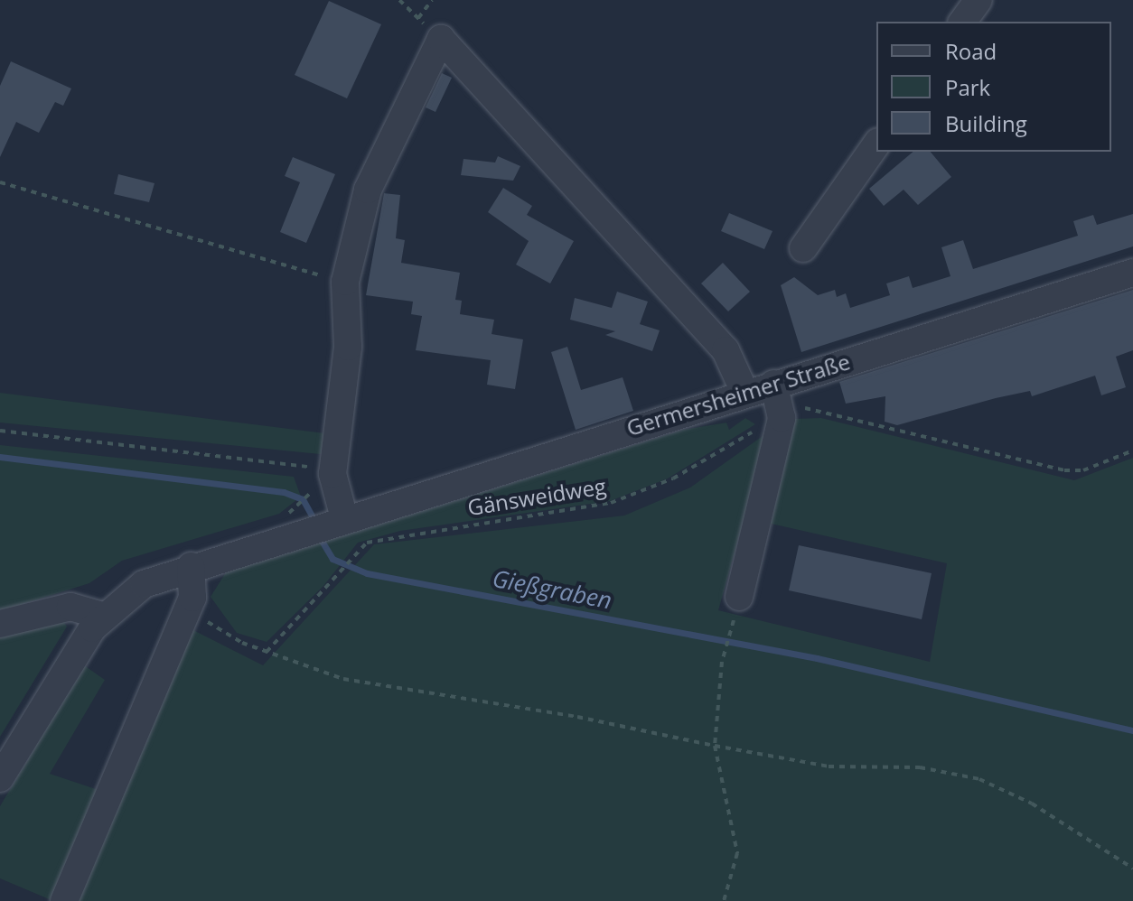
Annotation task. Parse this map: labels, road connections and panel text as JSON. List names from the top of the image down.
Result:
{
  "streets": {
    "street": ["Germersheimer Straße"],
    "path": ["Gänsweidweg"]
  },
  "water": ["Gießgraben"],
  "legend": ["Road", "Park", "Building"]
}
